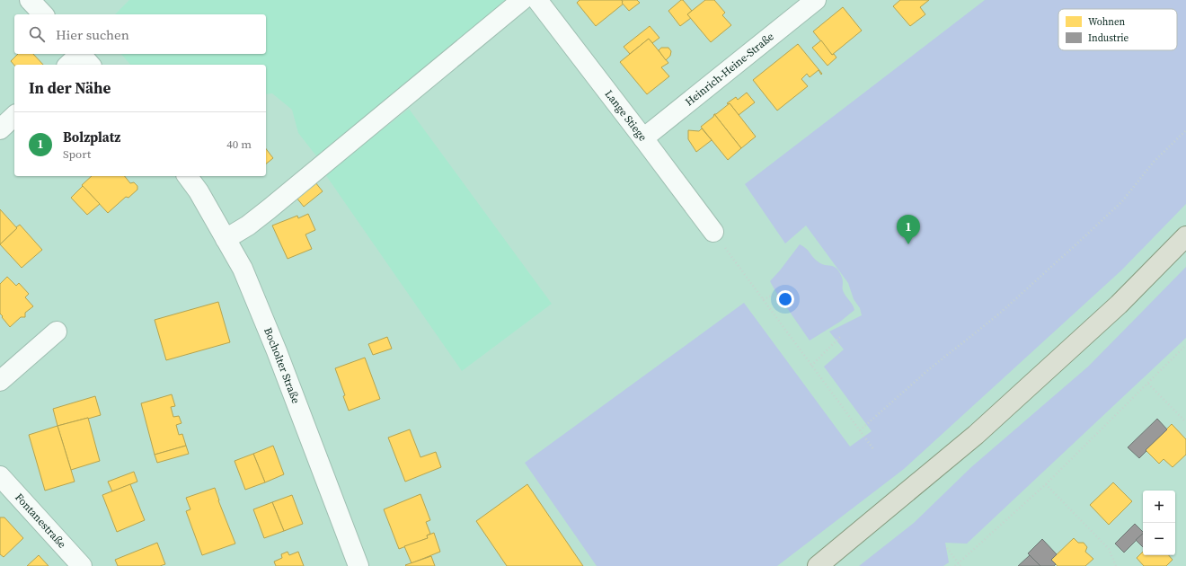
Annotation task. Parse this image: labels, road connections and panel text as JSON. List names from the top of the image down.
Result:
{
  "streets": {
    "street": [
      "Heinrich-Heine-Straße",
      "Lange Stiege",
      "Bocholter Straße",
      "Fontanestraße"
    ]
  },
  "crossings": [
    ["Heinrich-Heine-Straße", "Lange Stiege"]
  ],
  "legend": ["Wohnen", "Industrie"],
  "page": {
    "search": "Hier suchen",
    "heading": "In der Nähe",
    "list": [
      {
        "mark": "1",
        "name": "Bolzplatz",
        "note": "Sport",
        "value": "40 m"
      }
    ],
    "pins": "1",
    "map_buttons": ["+", "−"]
  }
}
